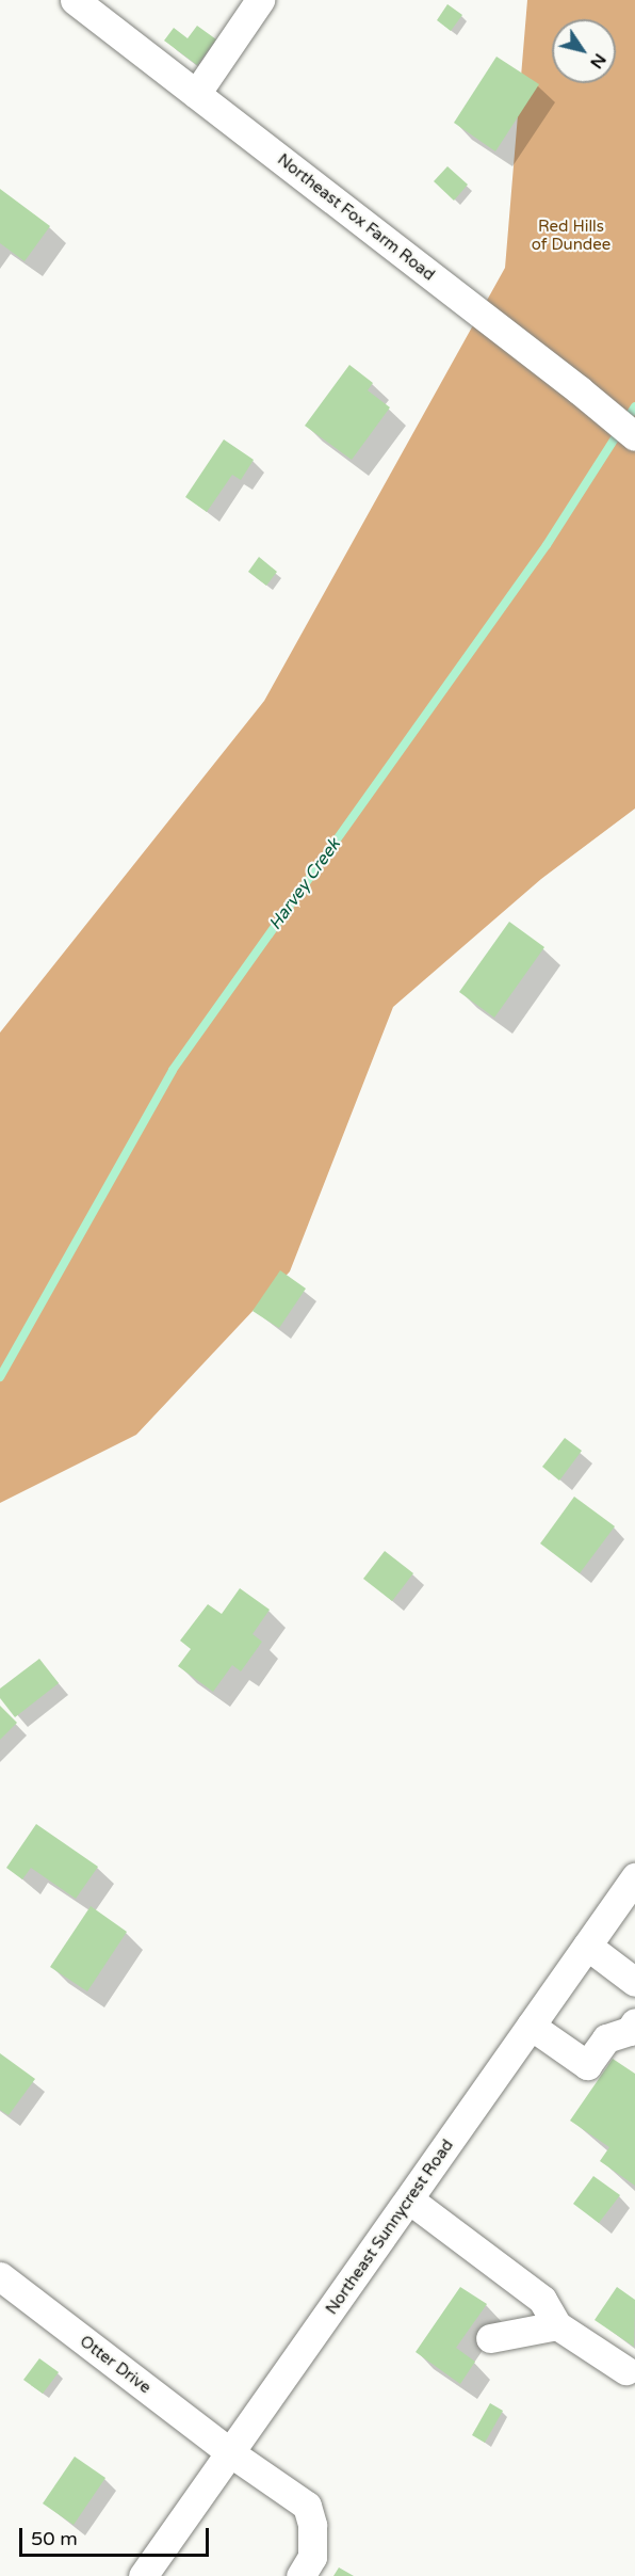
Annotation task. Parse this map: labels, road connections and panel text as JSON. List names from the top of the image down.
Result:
{
  "streets": {
    "street": ["Northeast Fox Farm Road", "Northeast Sunnycrest Road", "Otter Drive"]
  },
  "crossings": [
    ["Northeast Sunnycrest Road", "Otter Drive"]
  ],
  "water": ["Harvey Creek"],
  "parks": ["Red Hills of Dundee"],
  "scale_bar": "50 m",
  "north": "bottom right"
}
